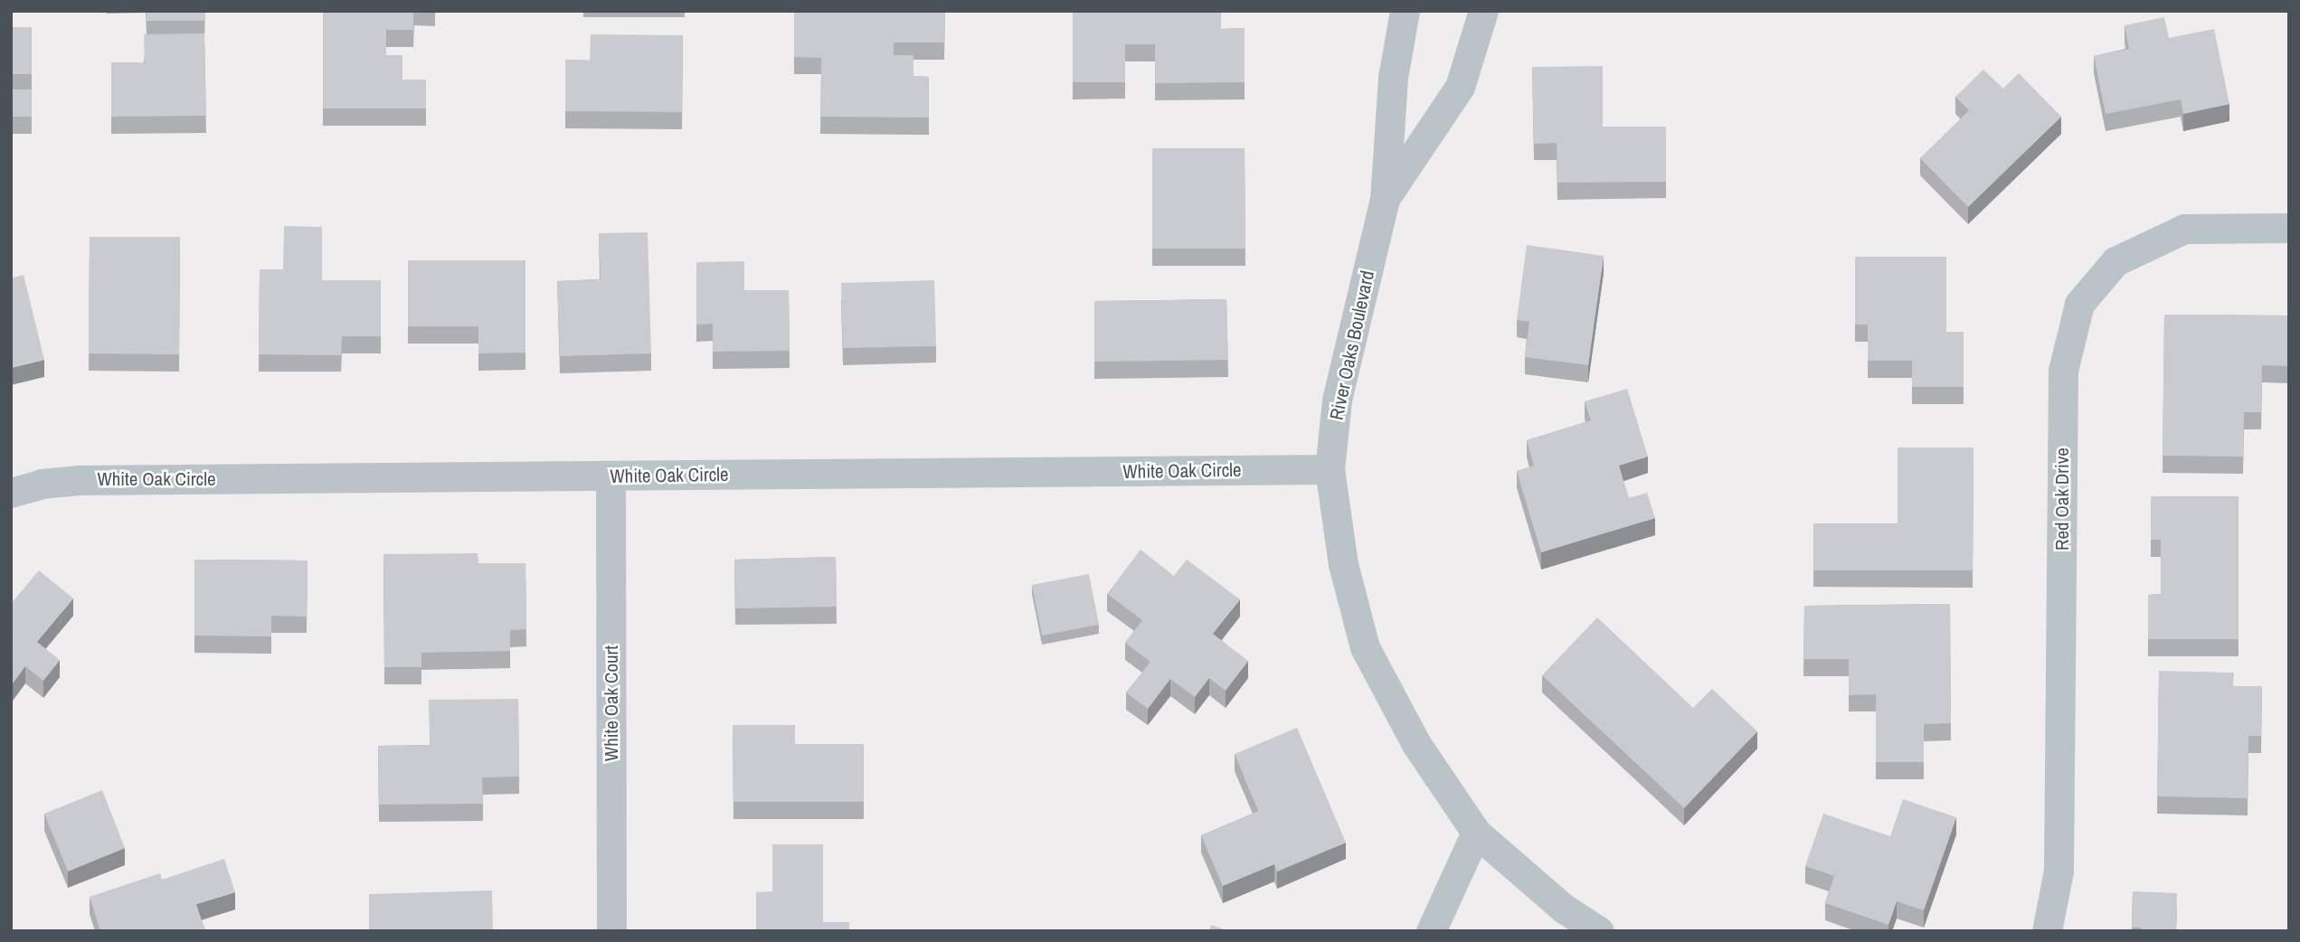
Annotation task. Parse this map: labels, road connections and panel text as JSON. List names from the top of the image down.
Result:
{
  "streets": {
    "street": [
      "River Oaks Boulevard",
      "White Oak Circle",
      "Red Oak Drive",
      "White Oak Court"
    ]
  },
  "crossings": [
    ["River Oaks Boulevard", "White Oak Circle"],
    ["White Oak Circle", "White Oak Court"]
  ]
}
